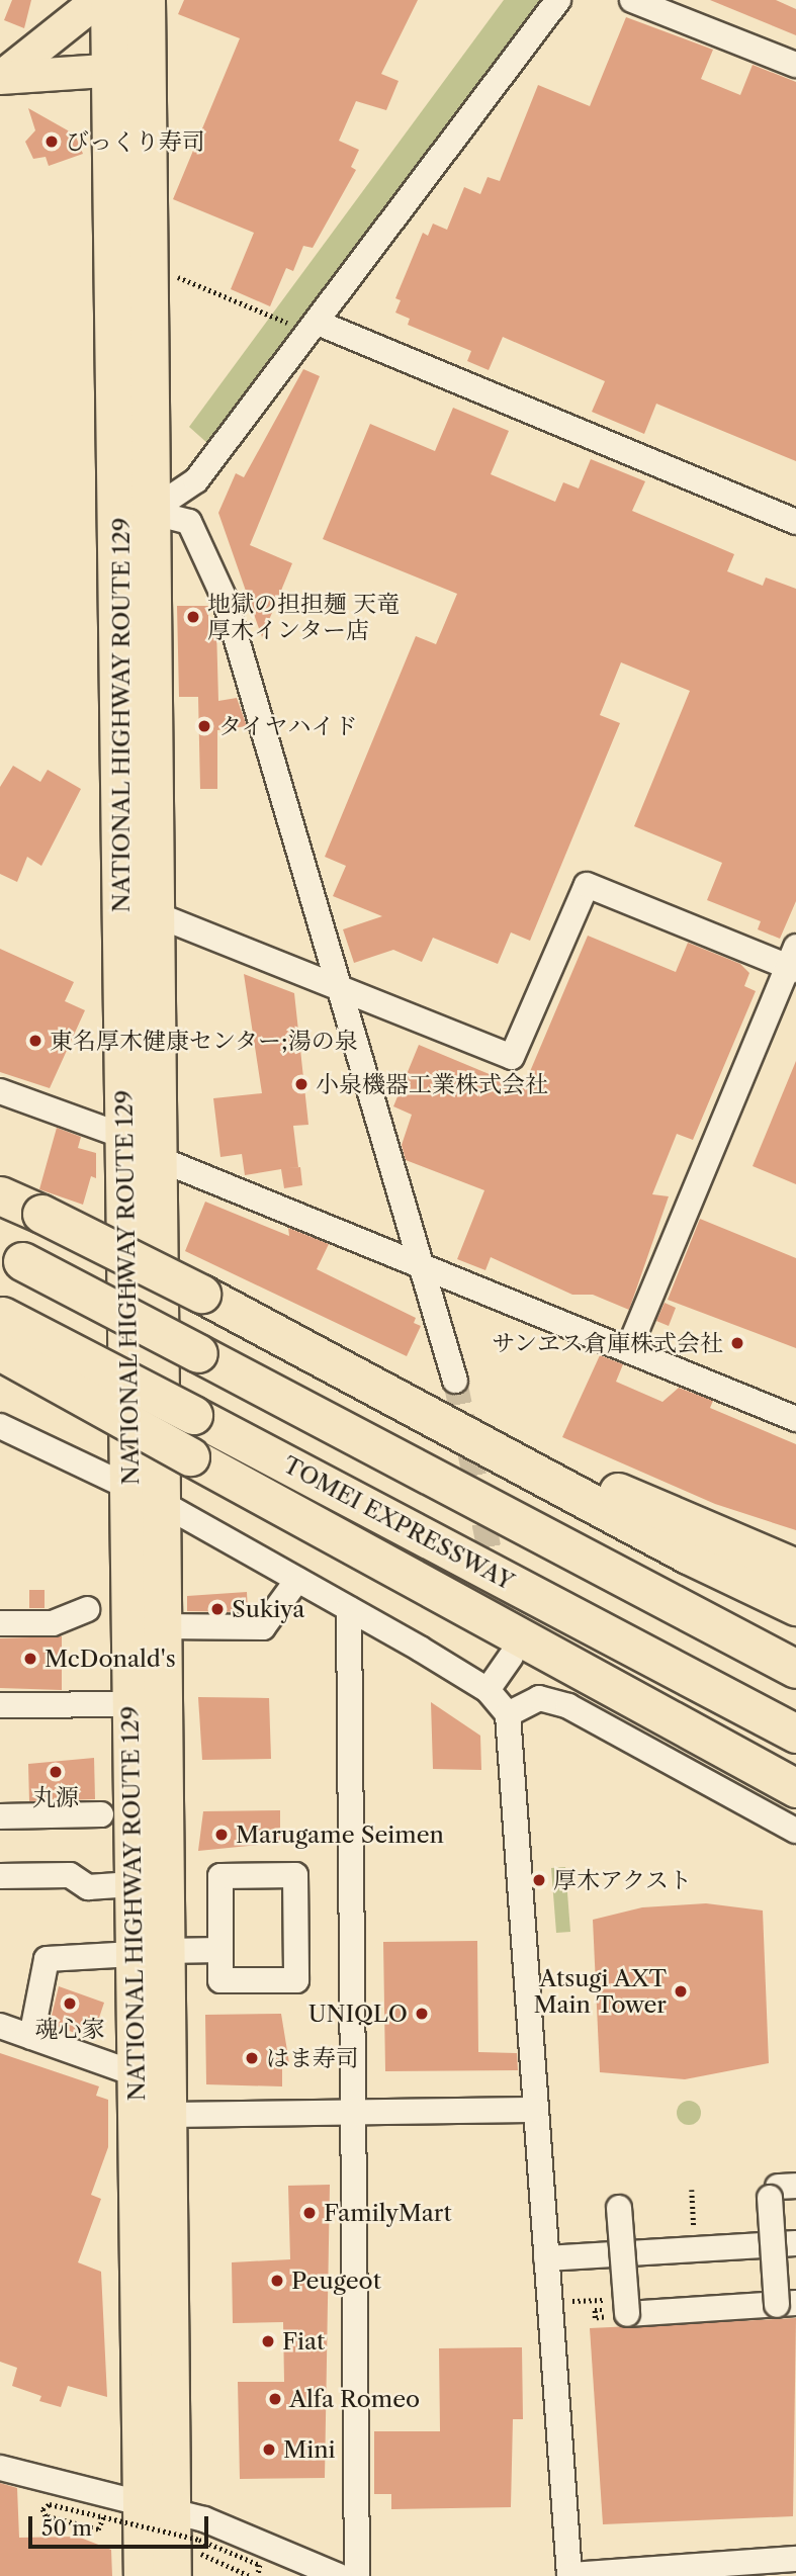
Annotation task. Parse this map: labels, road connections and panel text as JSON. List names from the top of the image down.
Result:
{
  "streets": {
    "highway": ["NATIONAL HIGHWAY ROUTE 129", "TOMEI EXPRESSWAY"]
  },
  "places": [
    "びっくり寿司",
    "地獄の担担麺 天竜 厚木インター店",
    "タイヤハイド",
    "東名厚木健康センター;湯の泉",
    "小泉機器工業株式会社",
    "サンヱス倉庫株式会社",
    "Sukiya",
    "McDonald's",
    "丸源",
    "Marugame Seimen",
    "厚木アクスト",
    "Atsugi AXT Main Tower",
    "魂心家",
    "UNIQLO",
    "はま寿司",
    "FamilyMart",
    "Peugeot",
    "Fiat",
    "Alfa Romeo",
    "Mini"
  ],
  "scale_bar": "50 m"
}
